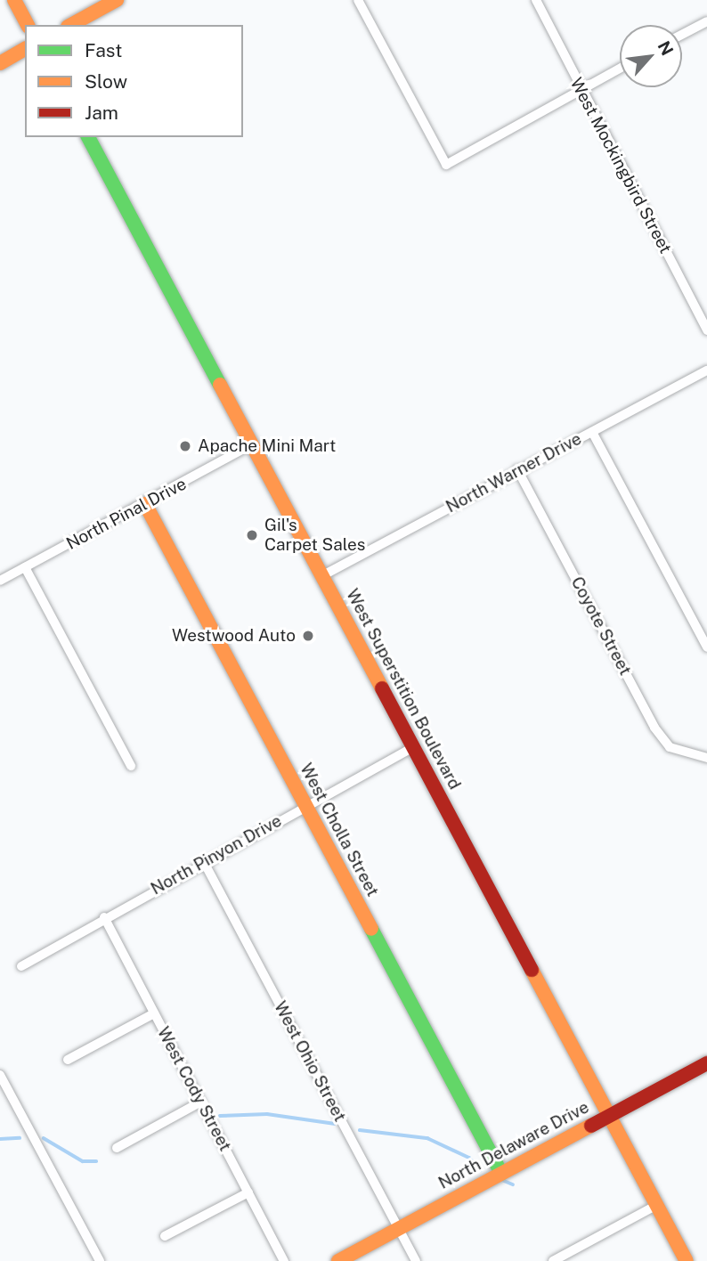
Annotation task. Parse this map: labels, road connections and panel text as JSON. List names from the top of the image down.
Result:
{
  "streets": {
    "main road": ["West Superstition Boulevard", "West Cholla Street", "North Delaware Drive"],
    "street": [
      "West Mockingbird Street",
      "North Warner Drive",
      "North Pinal Drive",
      "Coyote Street",
      "North Pinyon Drive",
      "West Ohio Street",
      "West Cody Street"
    ]
  },
  "crossings": [
    ["North Warner Drive", "Coyote Street"],
    ["North Warner Drive", "West Superstition Boulevard"],
    ["North Pinal Drive", "West Superstition Boulevard"],
    ["North Pinal Drive", "West Cholla Street"],
    ["West Superstition Boulevard", "North Pinyon Drive"],
    ["West Superstition Boulevard", "North Delaware Drive"],
    ["West Cholla Street", "North Pinyon Drive"],
    ["West Cholla Street", "North Delaware Drive"],
    ["North Pinyon Drive", "West Ohio Street"],
    ["North Pinyon Drive", "West Cody Street"],
    ["West Ohio Street", "North Delaware Drive"]
  ],
  "places": ["Apache Mini Mart", "Gil's Carpet Sales", "Westwood Auto"],
  "legend": ["Fast", "Slow", "Jam"],
  "north": "top right"
}
